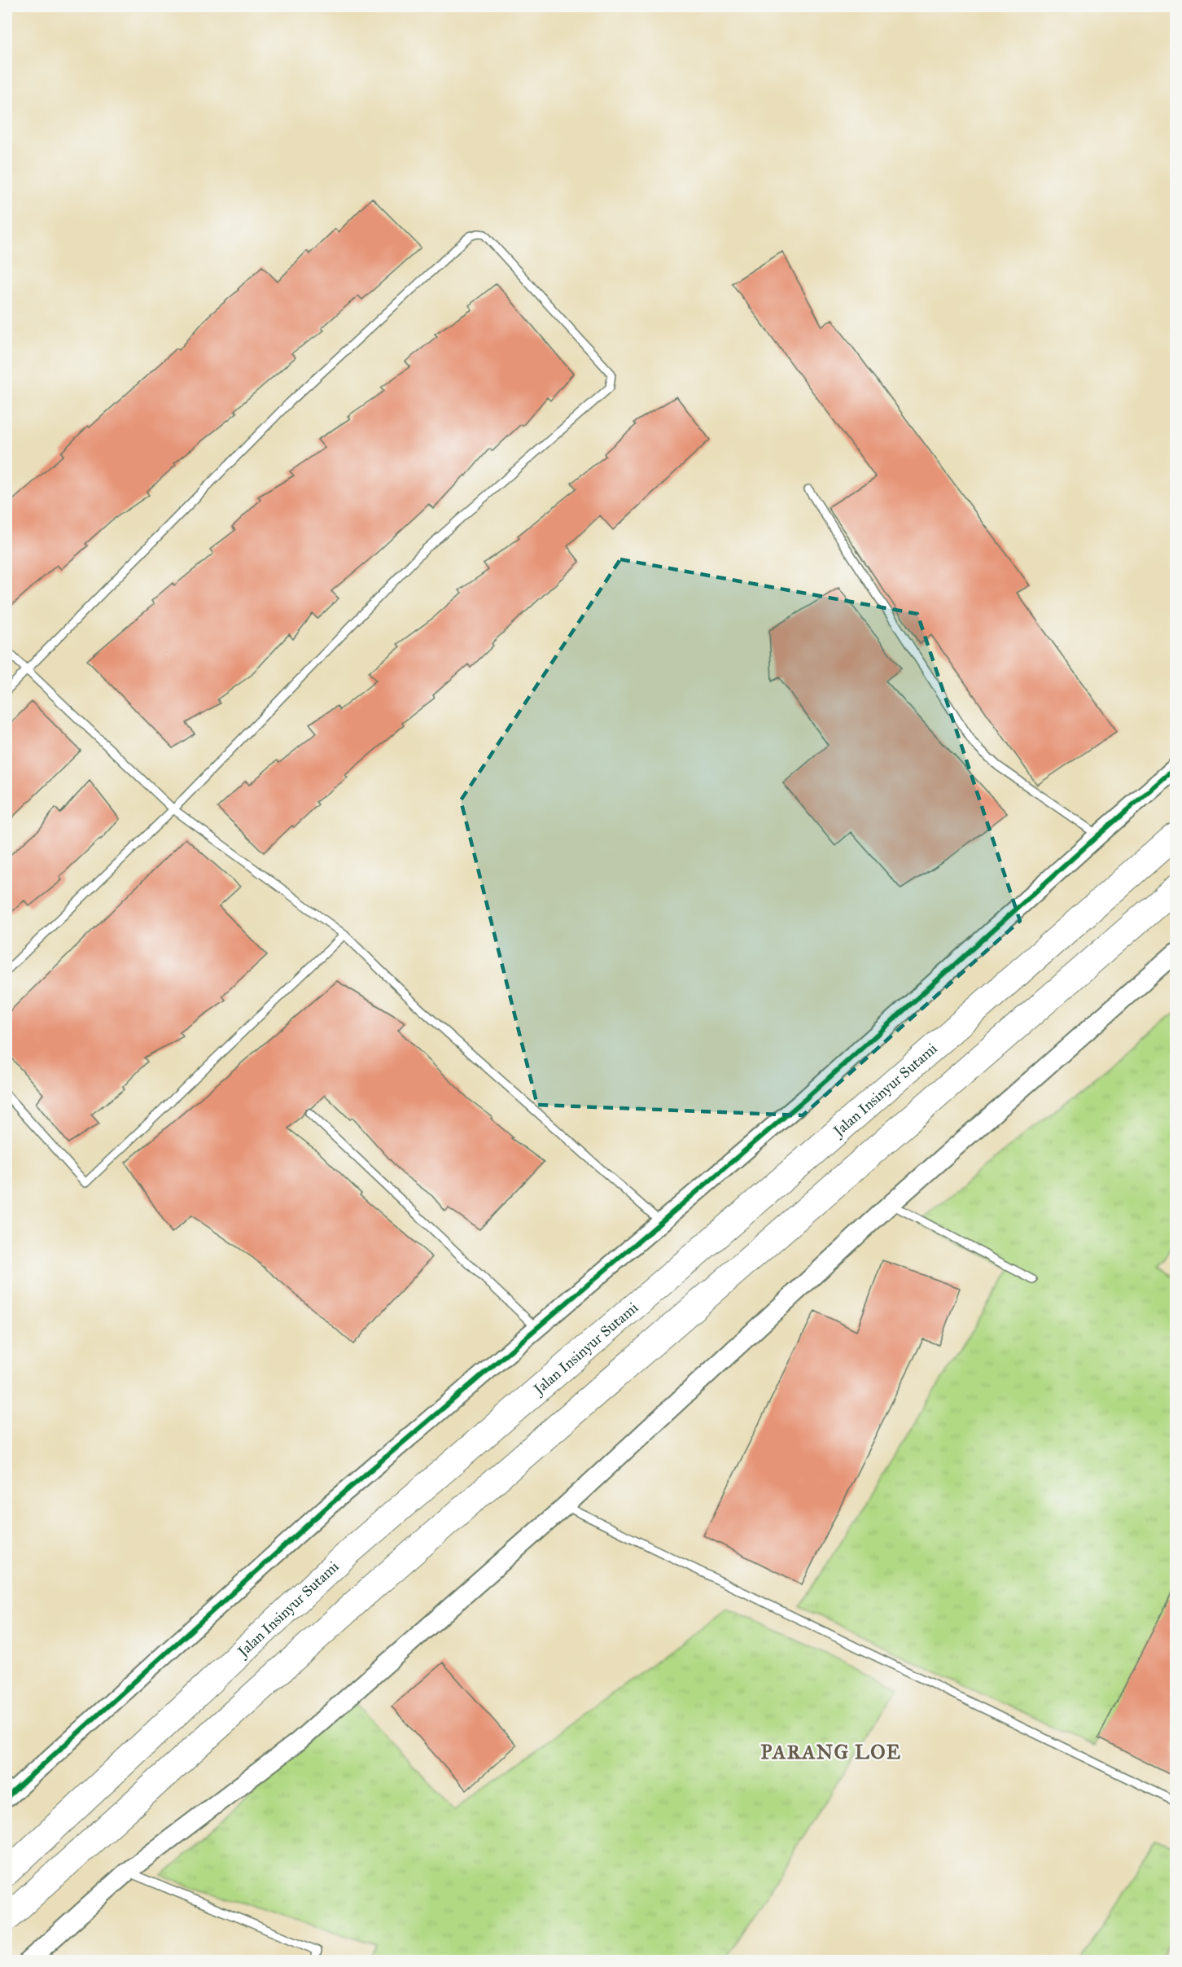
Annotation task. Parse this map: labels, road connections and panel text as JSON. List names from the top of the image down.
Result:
{
  "streets": {
    "highway": ["Jalan Insinyur Sutami"]
  },
  "districts": ["PARANG LOE"]
}
